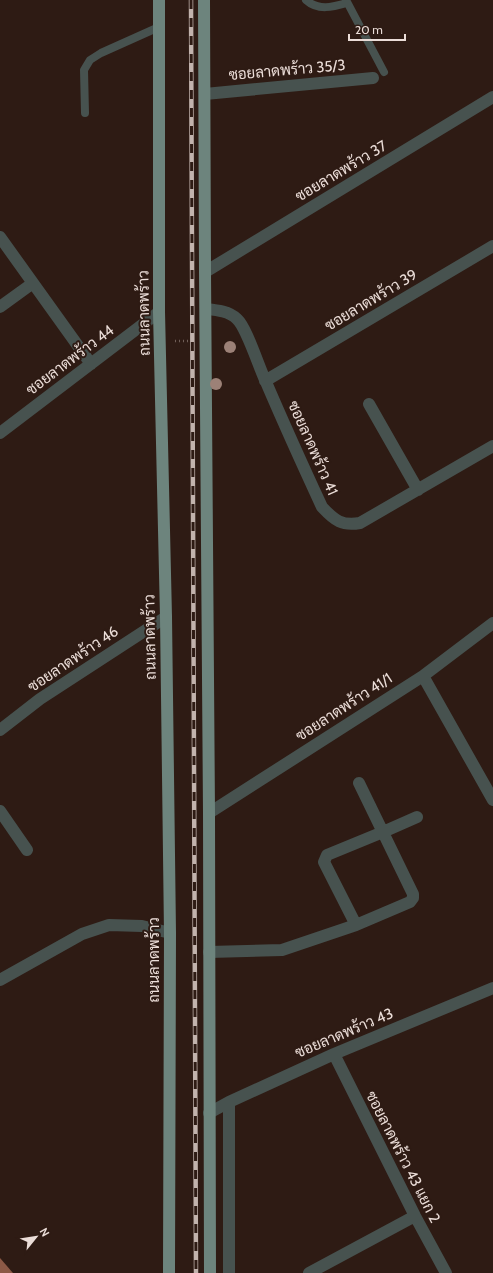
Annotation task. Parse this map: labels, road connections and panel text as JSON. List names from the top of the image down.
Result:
{
  "streets": {
    "main road": ["ถนนลาดพร้าว"],
    "street": [
      "ซอยลาดพร้าว 35/3",
      "ซอยลาดพร้าว 37",
      "ซอยลาดพร้าว 39",
      "ซอยลาดพร้าว 44",
      "ซอยลาดพร้าว 41",
      "ซอยลาดพร้าว 46",
      "ซอยลาดพร้าว 41/1",
      "ซอยลาดพร้าว 43",
      "ซอยลาดพร้าว 43 แยก 2"
    ]
  },
  "crossings": [
    ["ซอยลาดพร้าว 39", "ซอยลาดพร้าว 41"],
    ["ถนนลาดพร้าว", "ซอยลาดพร้าว 44"],
    ["ถนนลาดพร้าว", "ซอยลาดพร้าว 46"],
    ["ซอยลาดพร้าว 43", "ซอยลาดพร้าว 43 แยก 2"]
  ],
  "scale_bar": "20 m",
  "north": "top right"
}
